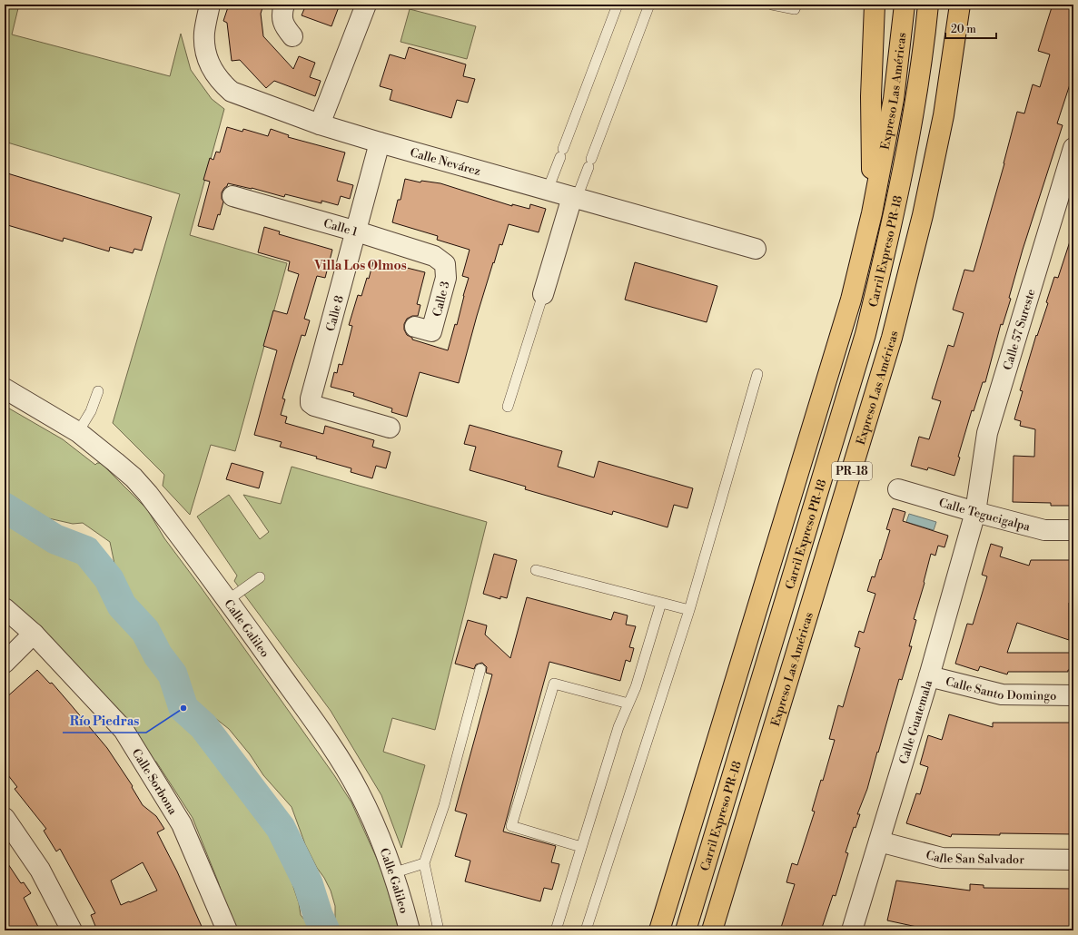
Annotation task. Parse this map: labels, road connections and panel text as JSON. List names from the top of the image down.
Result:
{
  "streets": {
    "highway": ["Expreso Las Américas", "Carril Expreso PR-18", "PR-18"],
    "street": [
      "Calle Nevárez",
      "Calle 1",
      "Calle 3",
      "Calle 8",
      "Calle 57 Sureste",
      "Calle Tegucigalpa",
      "Calle Galileo",
      "Calle Santo Domingo",
      "Calle Guatemala",
      "Calle Sorbona",
      "Calle San Salvador"
    ]
  },
  "crossings": [
    ["Calle Nevárez", "Calle 8"],
    ["Calle 1", "Calle 3"],
    ["Calle 1", "Calle 8"],
    ["Calle 57 Sureste", "Calle Tegucigalpa"],
    ["Calle 57 Sureste", "Calle Guatemala"],
    ["Calle Tegucigalpa", "Calle Guatemala"],
    ["Calle Santo Domingo", "Calle Guatemala"],
    ["Calle Guatemala", "Calle San Salvador"]
  ],
  "districts": ["Villa Los Olmos"],
  "places": ["Río Piedras"],
  "scale_bar": "20 m"
}
